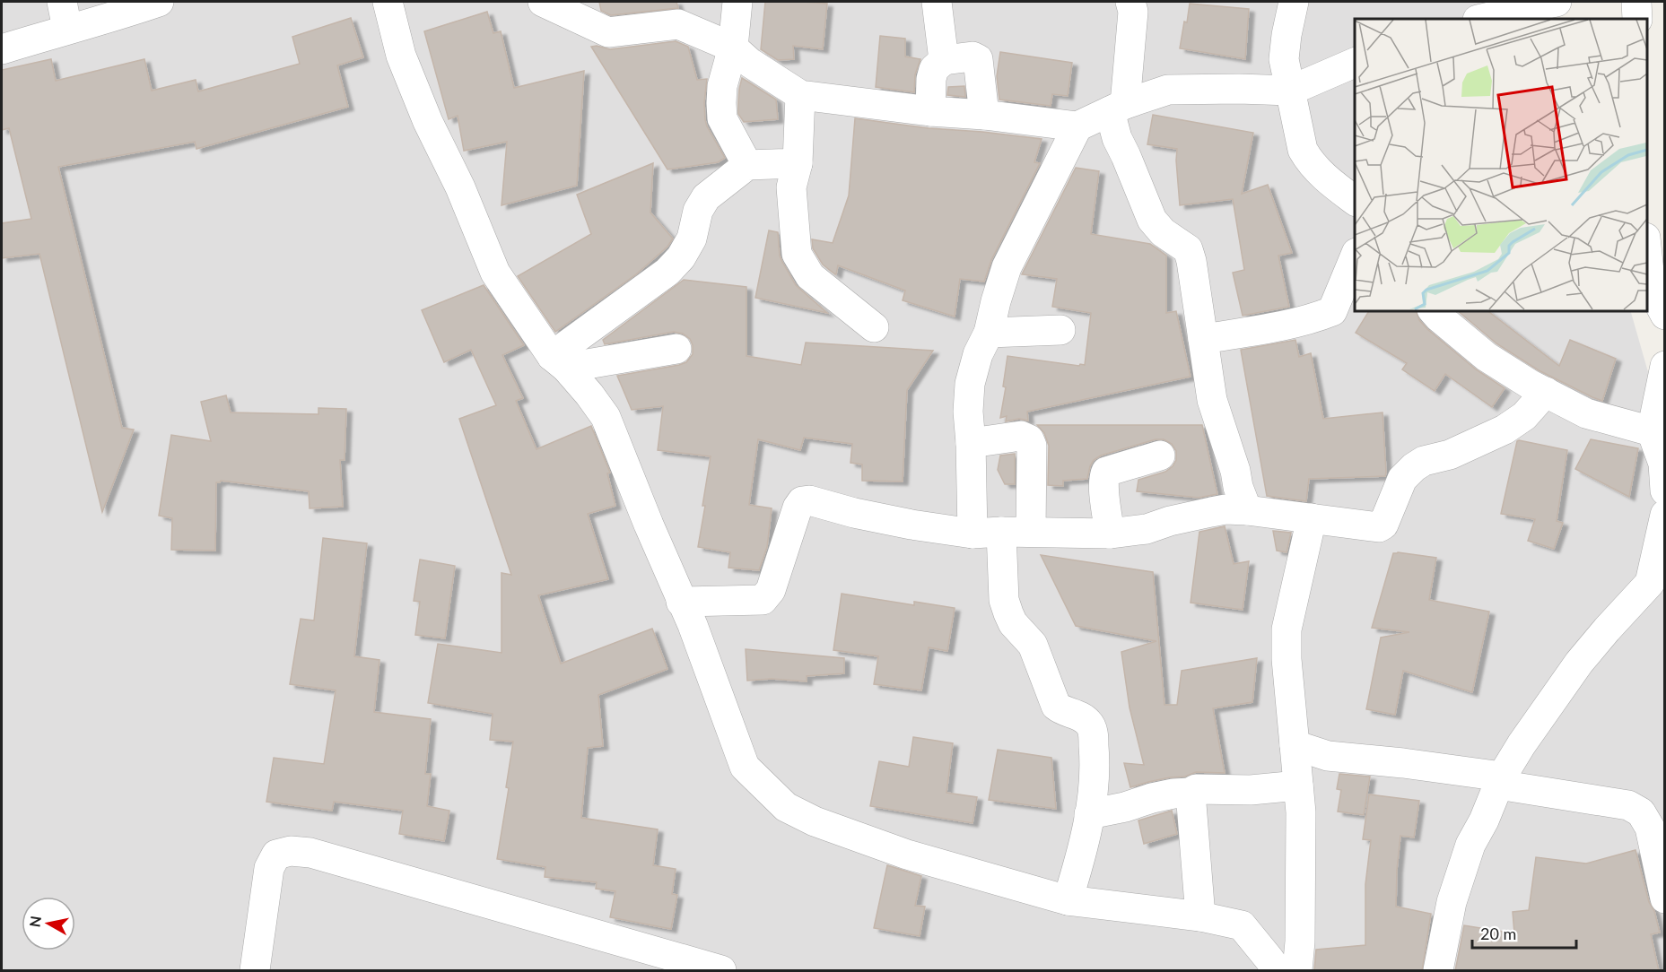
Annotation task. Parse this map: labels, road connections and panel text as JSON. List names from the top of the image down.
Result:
{
  "scale_bar": "20 m",
  "north": "left"
}
